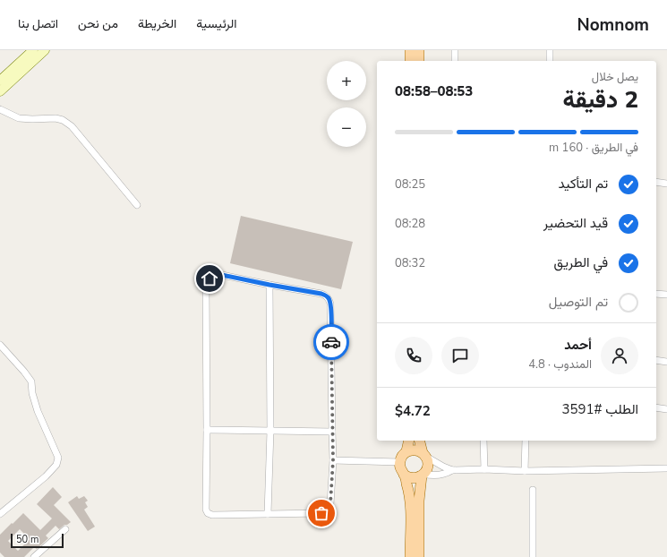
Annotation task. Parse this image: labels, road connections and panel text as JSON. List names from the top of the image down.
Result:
{
  "scale_bar": "50 m",
  "page": {
    "header": "Nomnom",
    "nav": [
      "الرئيسية",
      "الخريطة",
      "من نحن",
      "اتصل بنا"
    ],
    "map_buttons": ["+", "−"],
    "heading": ["2 دقيقة", "يصل خلال", "08:53–08:58"],
    "panel": [
      "أحمد",
      "المندوب · 4.8",
      "الطلب #3591",
      "$4.72"
    ],
    "bar": "في الطريق · 160 m",
    "list": [
      ["تم التأكيد", "08:25"],
      ["قيد التحضير", "08:28"],
      ["في الطريق", "08:32"],
      "تم التوصيل"
    ],
    "scale": "50 m"
  }
}
